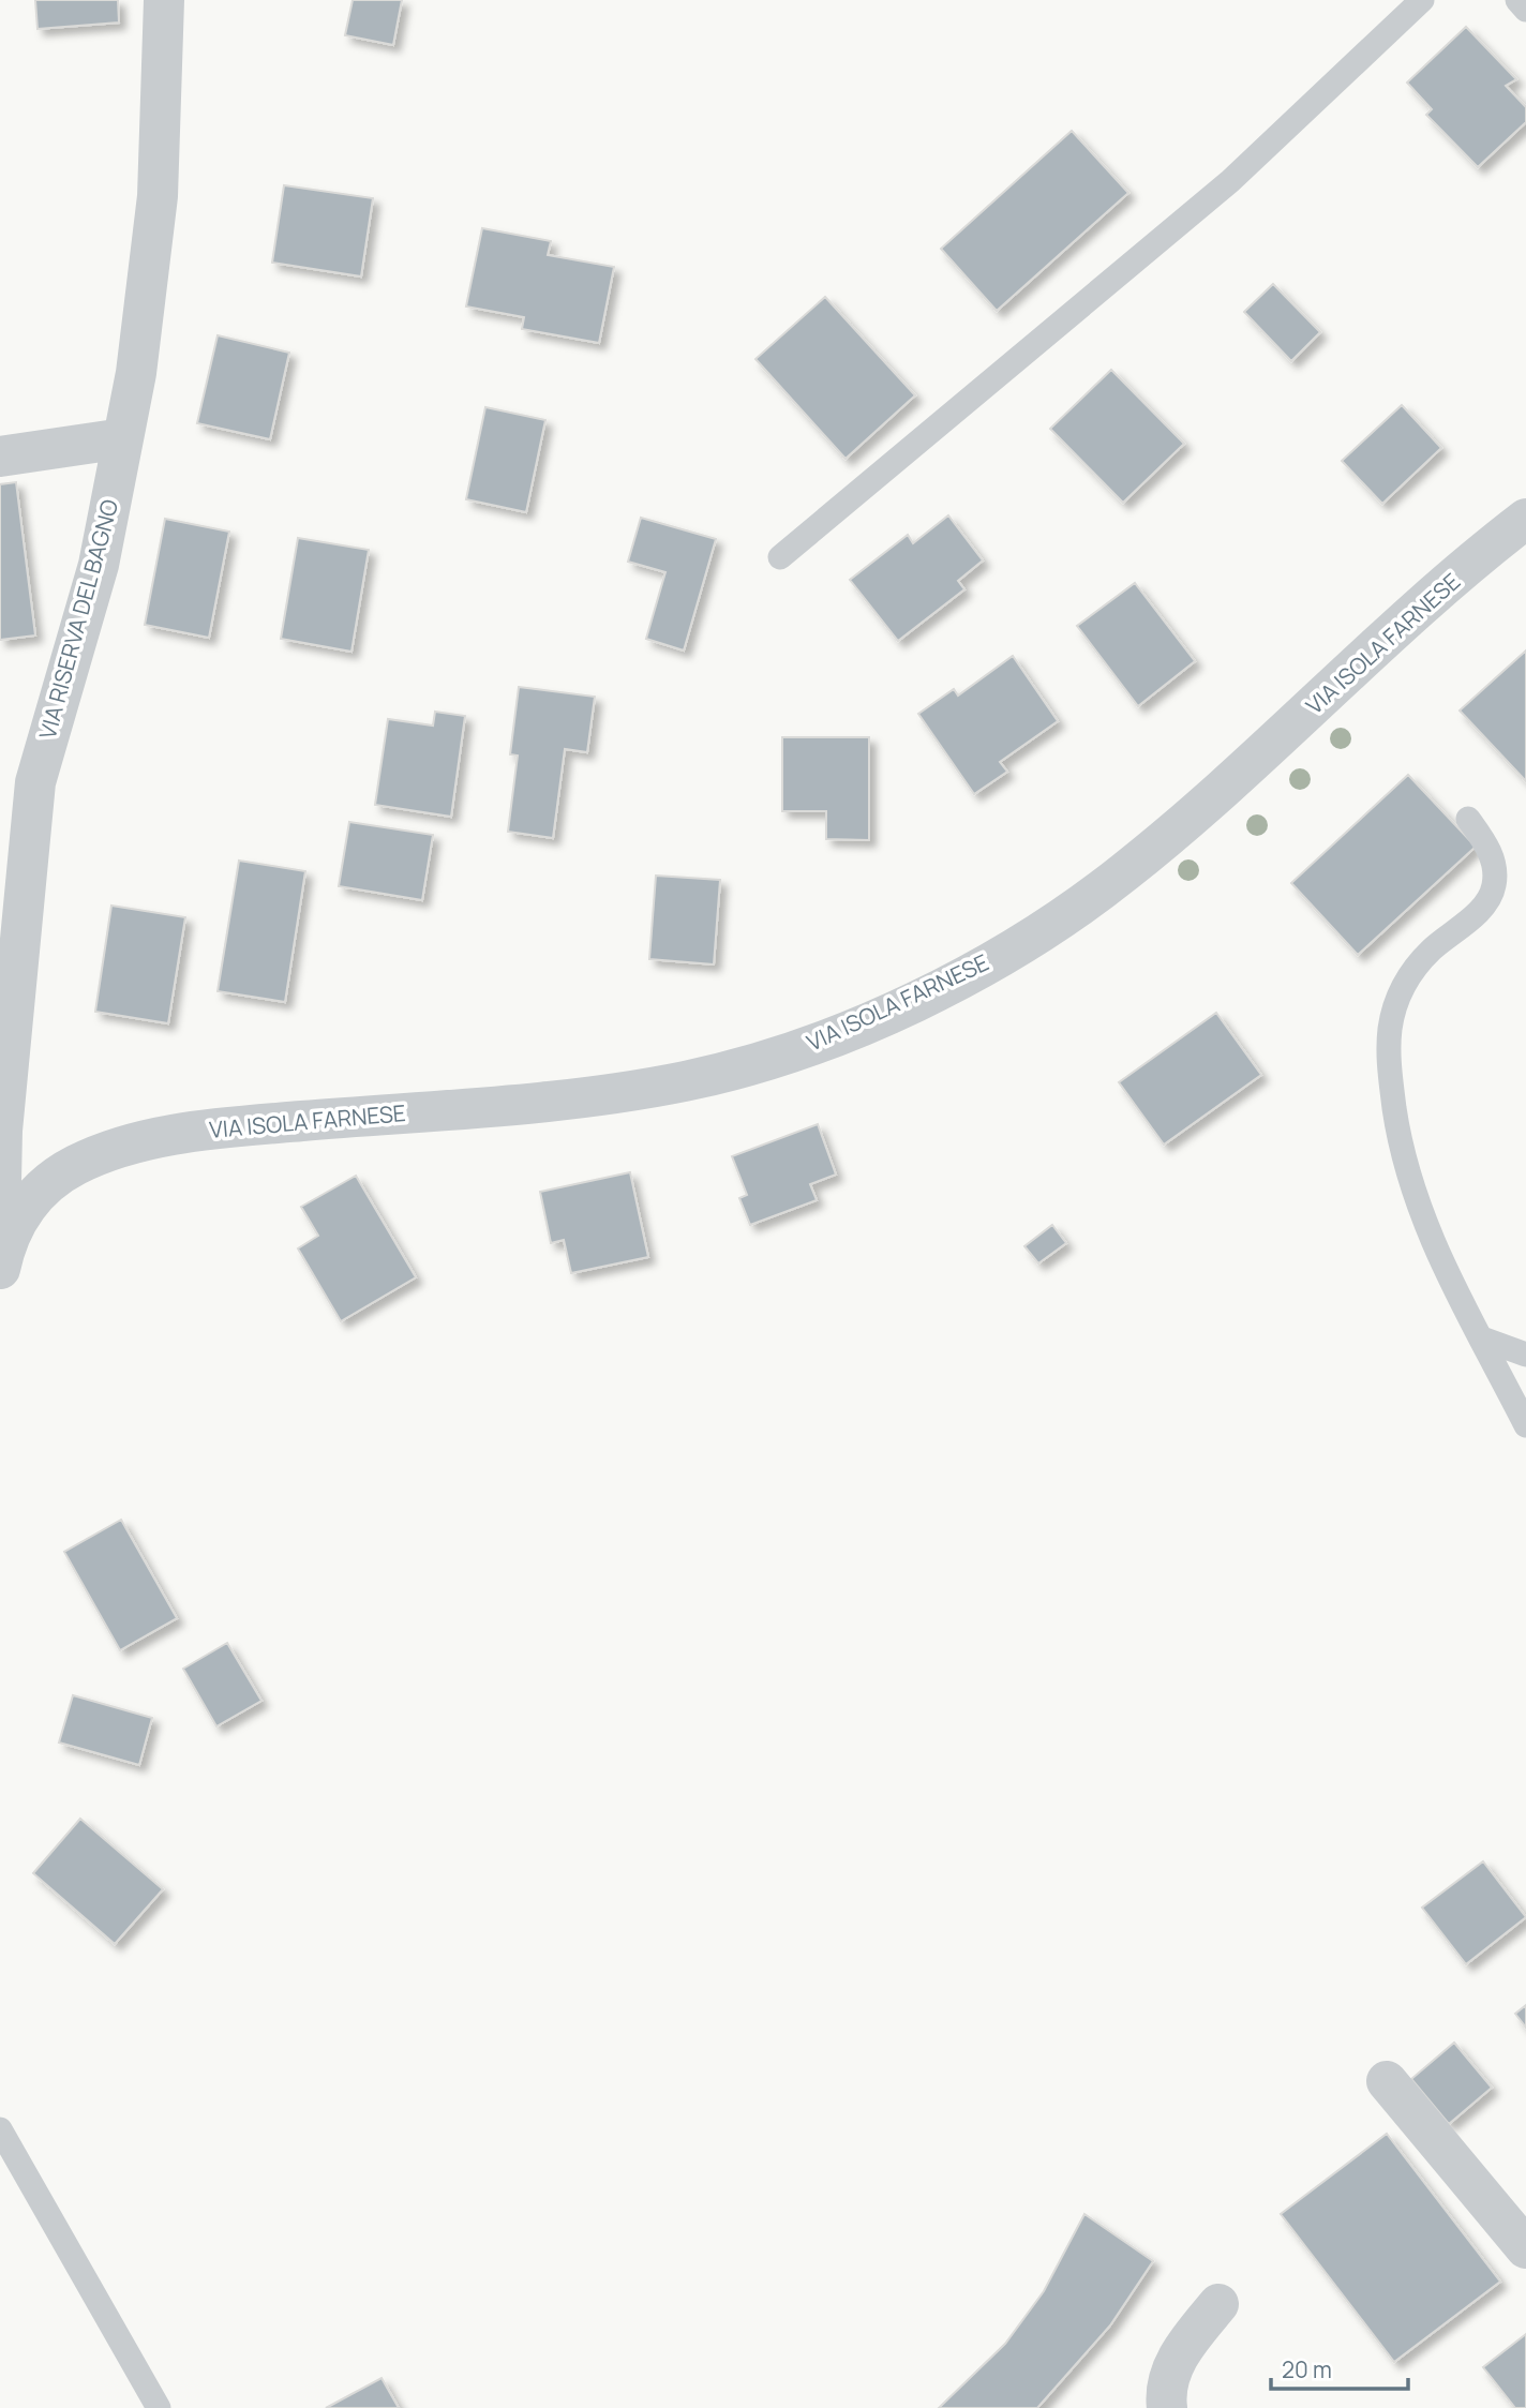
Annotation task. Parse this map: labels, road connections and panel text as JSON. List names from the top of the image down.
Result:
{
  "streets": {
    "street": ["VIA RISERVA DEL BAGNO", "VIA ISOLA FARNESE"]
  },
  "crossings": [
    ["VIA RISERVA DEL BAGNO", "VIA ISOLA FARNESE"]
  ],
  "scale_bar": "20 m"
}
